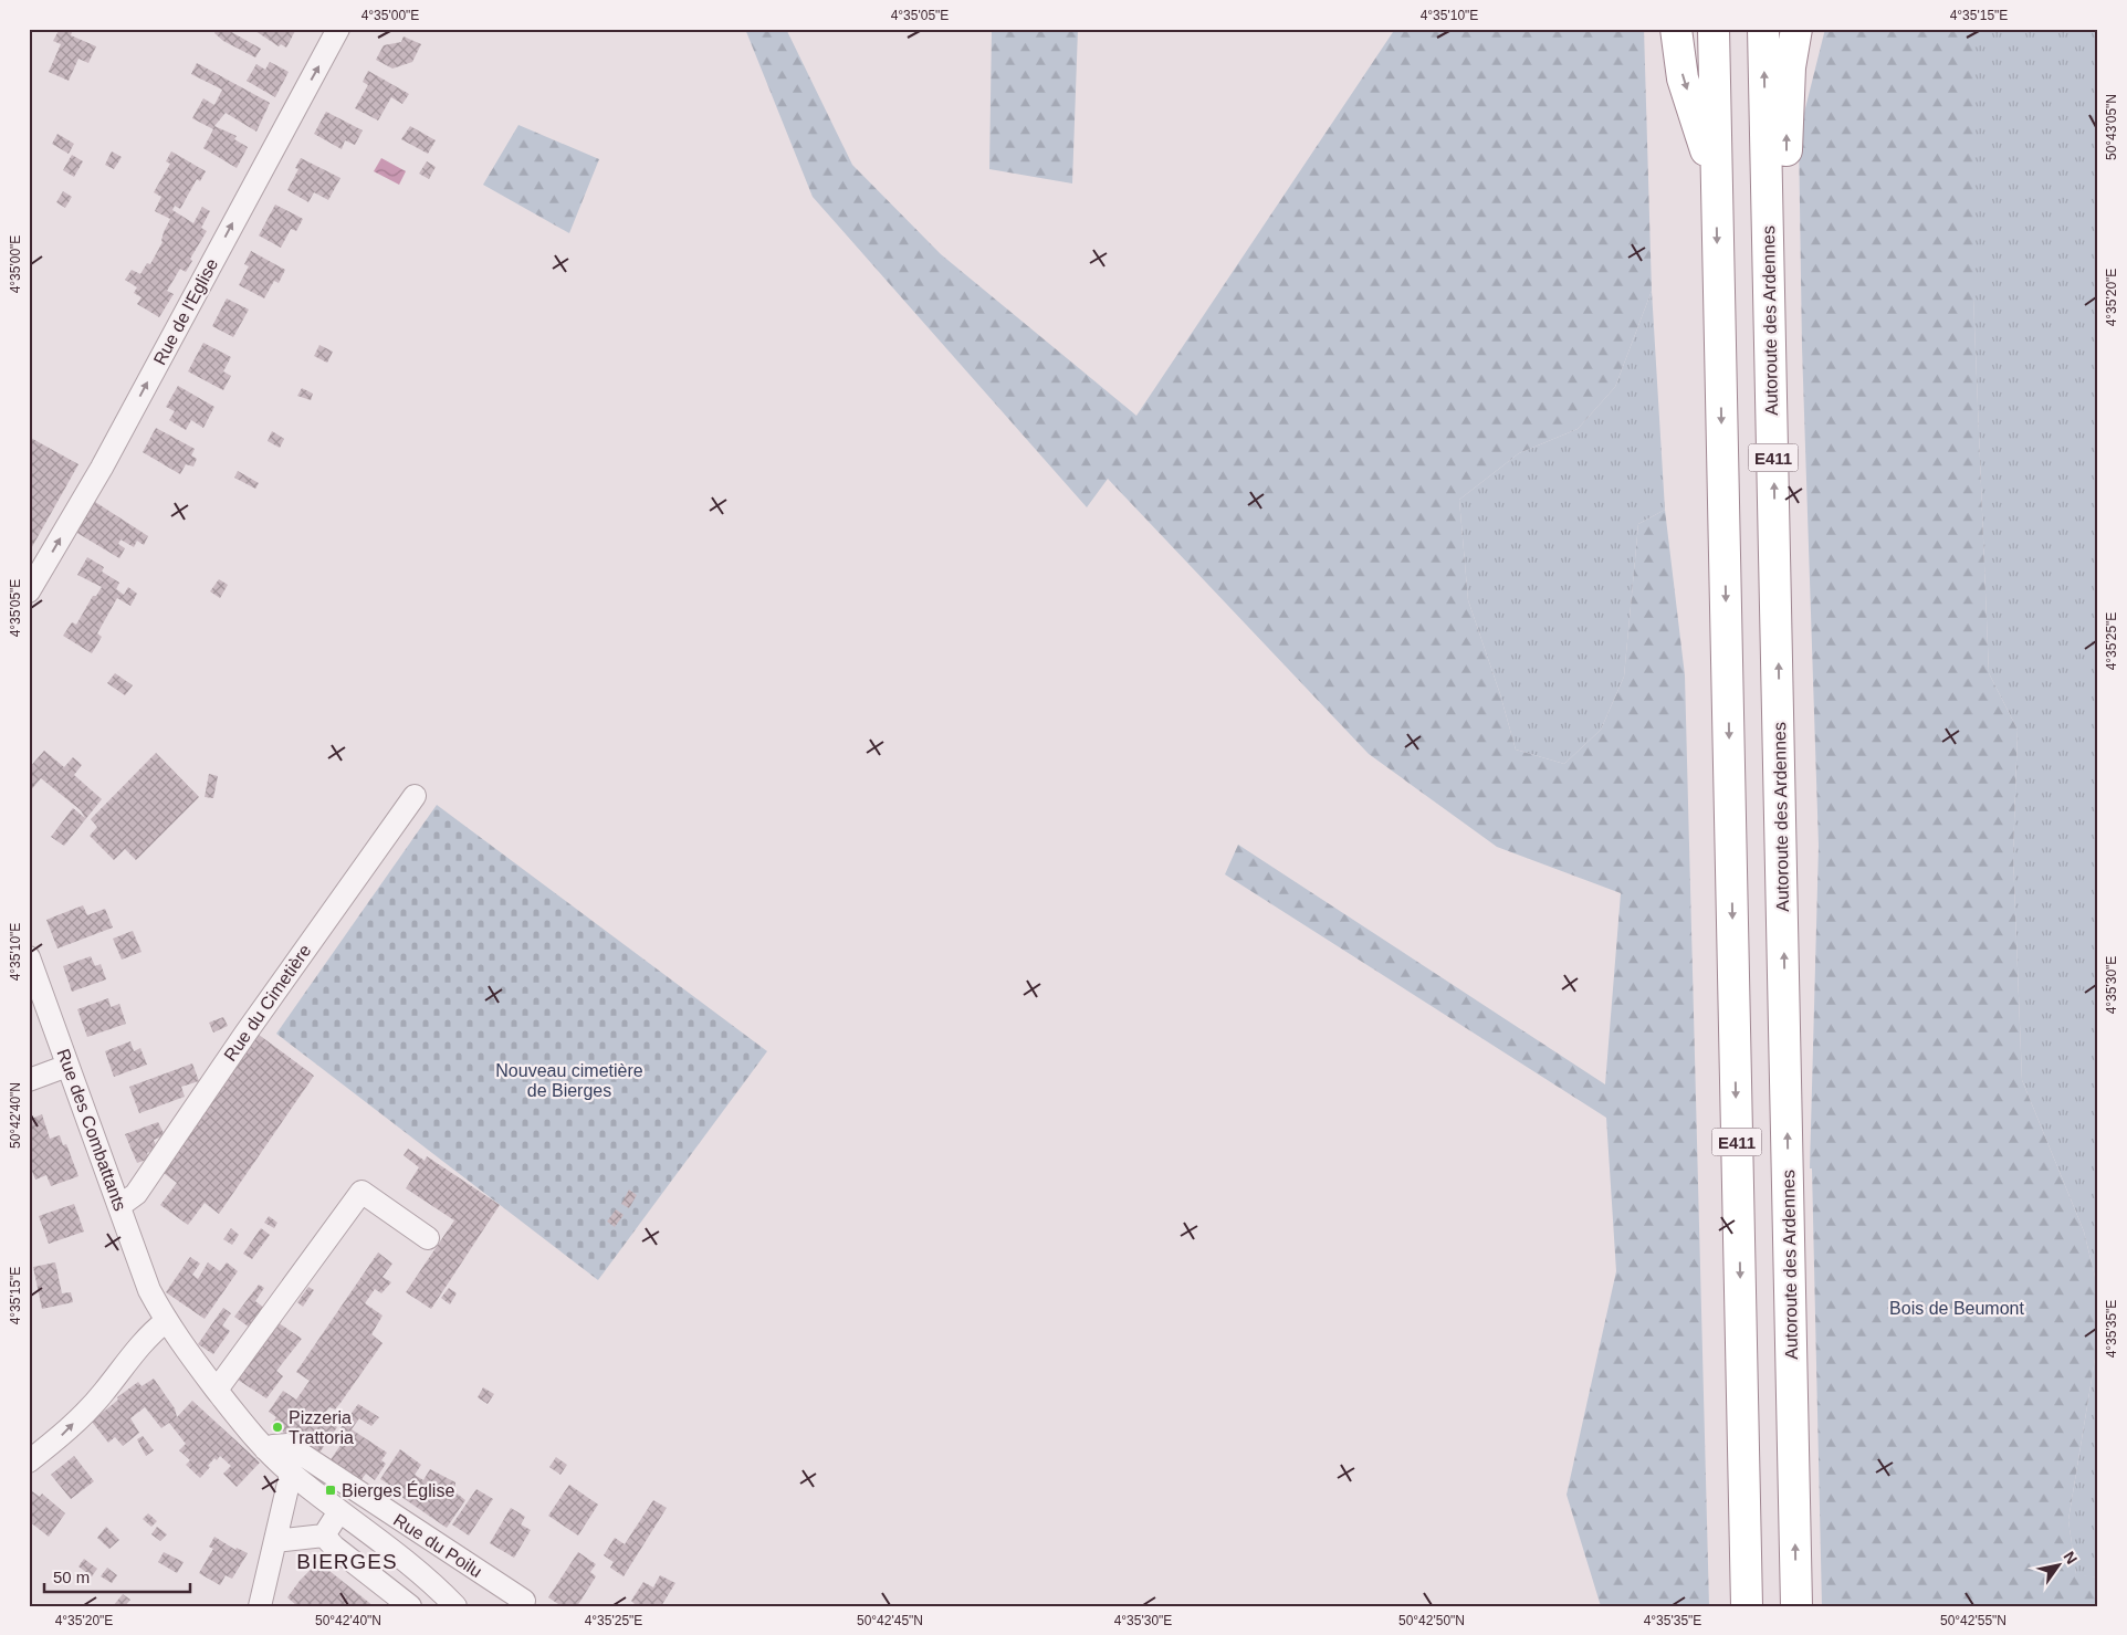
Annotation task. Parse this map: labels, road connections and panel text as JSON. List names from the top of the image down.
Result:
{
  "streets": {
    "highway": ["Autoroute des Ardennes", "E411"],
    "street": [
      "Rue de l'Eglise",
      "Rue du Cimetière",
      "Rue des Combattants",
      "Rue du Poilu"
    ]
  },
  "crossings": [
    ["Rue du Cimetière", "Rue des Combattants"],
    ["Rue des Combattants", "Rue du Poilu"]
  ],
  "one_way": ["Rue de l'Eglise"],
  "districts": ["BIERGES"],
  "parks": ["Nouveau cimetière de Bierges", "Bois de Beumont"],
  "places": {
    "other": ["Pizzeria Trattoria"],
    "transit": ["Bierges Église"]
  },
  "scale_bar": "50 m",
  "north": "top right",
  "coordinates": [
    "4°35'00\"E",
    "4°35'05\"E",
    "4°35'10\"E",
    "4°35'15\"E",
    "50°43'05\"N",
    "4°35'20\"E",
    "4°35'25\"E",
    "4°35'30\"E",
    "50°42'40\"N",
    "4°35'35\"E",
    "50°42'45\"N",
    "50°42'50\"N",
    "50°42'55\"N"
  ]
}
